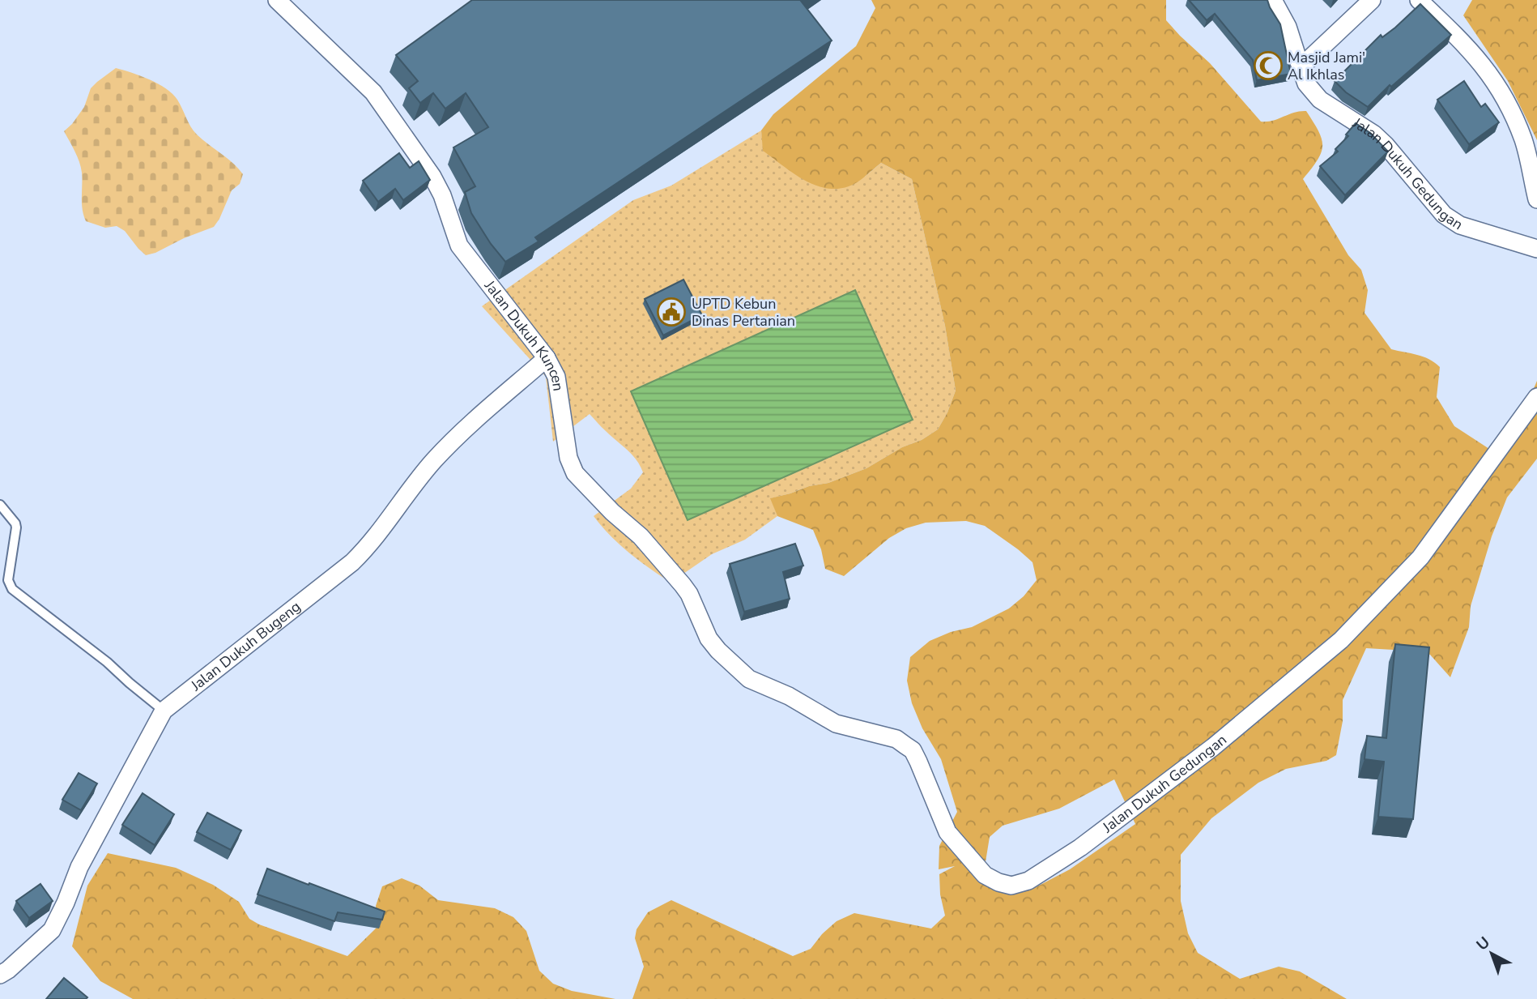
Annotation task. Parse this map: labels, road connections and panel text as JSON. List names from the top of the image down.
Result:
{
  "streets": {
    "street": ["Jalan Dukuh Gedungan", "Jalan Dukuh Kuncen", "Jalan Dukuh Bugeng"]
  },
  "crossings": [
    ["Jalan Dukuh Gedungan", "Jalan Dukuh Kuncen"],
    ["Jalan Dukuh Kuncen", "Jalan Dukuh Bugeng"]
  ],
  "places": {
    "mosque": ["Masjid Jami' Al Ikhlas"],
    "public building": ["UPTD Kebun Dinas Pertanian"]
  },
  "north": "top left"
}
